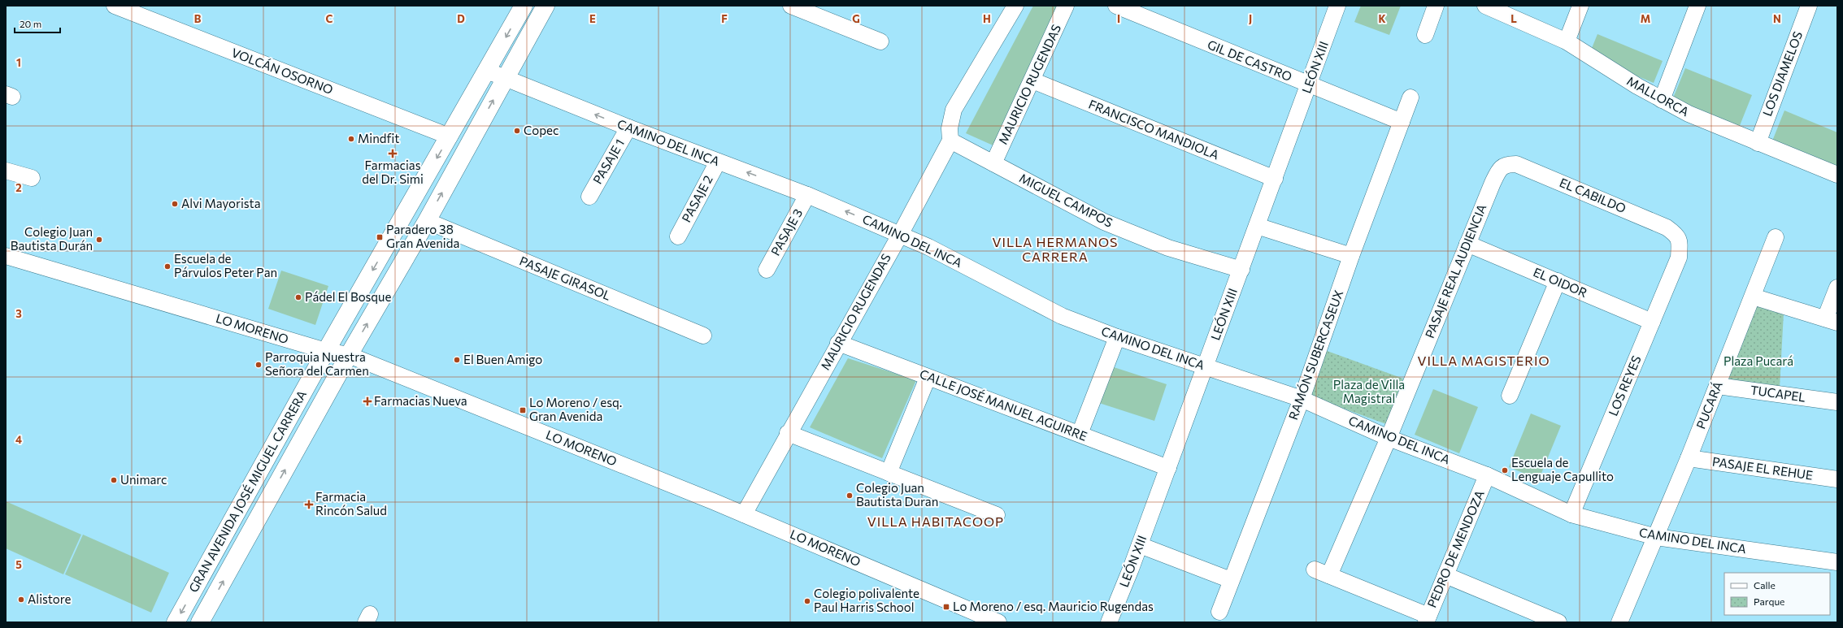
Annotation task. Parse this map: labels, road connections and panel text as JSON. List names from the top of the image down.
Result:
{
  "streets": {
    "main road": ["GRAN AVENIDA JOSÉ MIGUEL CARRERA"],
    "street": [
      "GIL DE CASTRO",
      "LEÓN XIII",
      "VOLCÁN OSORNO",
      "LOS DIAMELOS",
      "MAURICIO RUGENDAS",
      "MALLORCA",
      "FRANCISCO MANDIOLA",
      "CAMINO DEL INCA",
      "PASAJE 1",
      "EL CABILDO",
      "PASAJE 2",
      "MIGUEL CAMPOS",
      "PASAJE 3",
      "PASAJE REAL AUDIENCIA",
      "PASAJE GIRASOL",
      "EL OIDOR",
      "LO MORENO",
      "RAMÓN SUBERCASEUX",
      "LOS REYES",
      "TUCAPEL",
      "CALLE JOSÉ MANUEL AGUIRRE",
      "PUCARÁ",
      "PASAJE EL REHUE",
      "PEDRO DE MENDOZA"
    ]
  },
  "crossings": [
    ["GIL DE CASTRO", "LEÓN XIII"],
    ["GIL DE CASTRO", "RAMÓN SUBERCASEUX"],
    ["LEÓN XIII", "FRANCISCO MANDIOLA"],
    ["LEÓN XIII", "CAMINO DEL INCA"],
    ["LEÓN XIII", "MIGUEL CAMPOS"],
    ["LEÓN XIII", "CALLE JOSÉ MANUEL AGUIRRE"],
    ["VOLCÁN OSORNO", "GRAN AVENIDA JOSÉ MIGUEL CARRERA"],
    ["LOS DIAMELOS", "MALLORCA"],
    ["MAURICIO RUGENDAS", "FRANCISCO MANDIOLA"],
    ["MAURICIO RUGENDAS", "CAMINO DEL INCA"],
    ["MAURICIO RUGENDAS", "MIGUEL CAMPOS"],
    ["MAURICIO RUGENDAS", "LO MORENO"],
    ["MAURICIO RUGENDAS", "CALLE JOSÉ MANUEL AGUIRRE"],
    ["CAMINO DEL INCA", "PASAJE 1"],
    ["CAMINO DEL INCA", "PASAJE 2"],
    ["CAMINO DEL INCA", "PASAJE 3"],
    ["CAMINO DEL INCA", "PASAJE REAL AUDIENCIA"],
    ["CAMINO DEL INCA", "RAMÓN SUBERCASEUX"],
    ["CAMINO DEL INCA", "LOS REYES"],
    ["CAMINO DEL INCA", "PUCARÁ"],
    ["CAMINO DEL INCA", "GRAN AVENIDA JOSÉ MIGUEL CARRERA"],
    ["CAMINO DEL INCA", "PEDRO DE MENDOZA"],
    ["EL CABILDO", "PASAJE REAL AUDIENCIA"],
    ["EL CABILDO", "LOS REYES"],
    ["PASAJE REAL AUDIENCIA", "EL OIDOR"],
    ["PASAJE GIRASOL", "GRAN AVENIDA JOSÉ MIGUEL CARRERA"],
    ["EL OIDOR", "LOS REYES"],
    ["LO MORENO", "GRAN AVENIDA JOSÉ MIGUEL CARRERA"],
    ["TUCAPEL", "PUCARÁ"],
    ["PUCARÁ", "PASAJE EL REHUE"]
  ],
  "districts": ["VILLA HERMANOS CARRERA", "VILLA MAGISTERIO", "VILLA HABITACOOP"],
  "parks": ["Plaza Pucará", "Plaza de Villa Magistral"],
  "places": {
    "other": [
      "Copec",
      "Mindfit",
      "Alvi Mayorista",
      "Colegio Juan Bautista Durán",
      "Escuela de Párvulos Peter Pan",
      "Pádel El Bosque",
      "El Buen Amigo",
      "Parroquia Nuestra Señora del Carmen",
      "Escuela de Lenguaje Capullito",
      "Unimarc",
      "Colegio Juan Bautista Duran",
      "Alistore",
      "Colegio polivalente Paul Harris School"
    ],
    "health": ["Farmacias del Dr. Simi", "Farmacias Nueva", "Farmacia Rincón Salud"],
    "transit": ["Paradero 38 Gran Avenida", "Lo Moreno / esq. Gran Avenida", "Lo Moreno / esq. Mauricio Rugendas"]
  },
  "legend": ["Calle", "Parque"],
  "scale_bar": "20 m",
  "grid": {
    "columns": [
      "B",
      "C",
      "D",
      "E",
      "F",
      "G",
      "H",
      "I",
      "J",
      "K",
      "L",
      "M",
      "N"
    ],
    "rows": [
      "1",
      "2",
      "3",
      "4",
      "5"
    ]
  }
}
